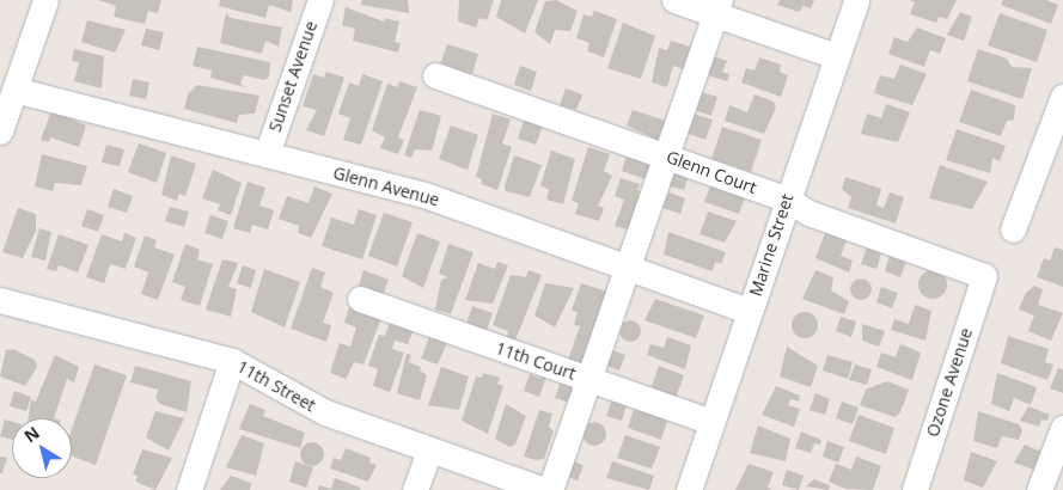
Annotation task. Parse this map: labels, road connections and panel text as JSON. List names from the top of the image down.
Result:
{
  "streets": {
    "street": [
      "Sunset Avenue",
      "Glenn Court",
      "Glenn Avenue",
      "Marine Street",
      "11th Court",
      "Ozone Avenue",
      "11th Street"
    ]
  },
  "crossings": [
    ["Sunset Avenue", "Glenn Avenue"],
    ["Glenn Court", "Marine Street"],
    ["Glenn Court", "Ozone Avenue"],
    ["Glenn Avenue", "Marine Street"],
    ["Marine Street", "11th Court"]
  ],
  "north": "top left"
}
